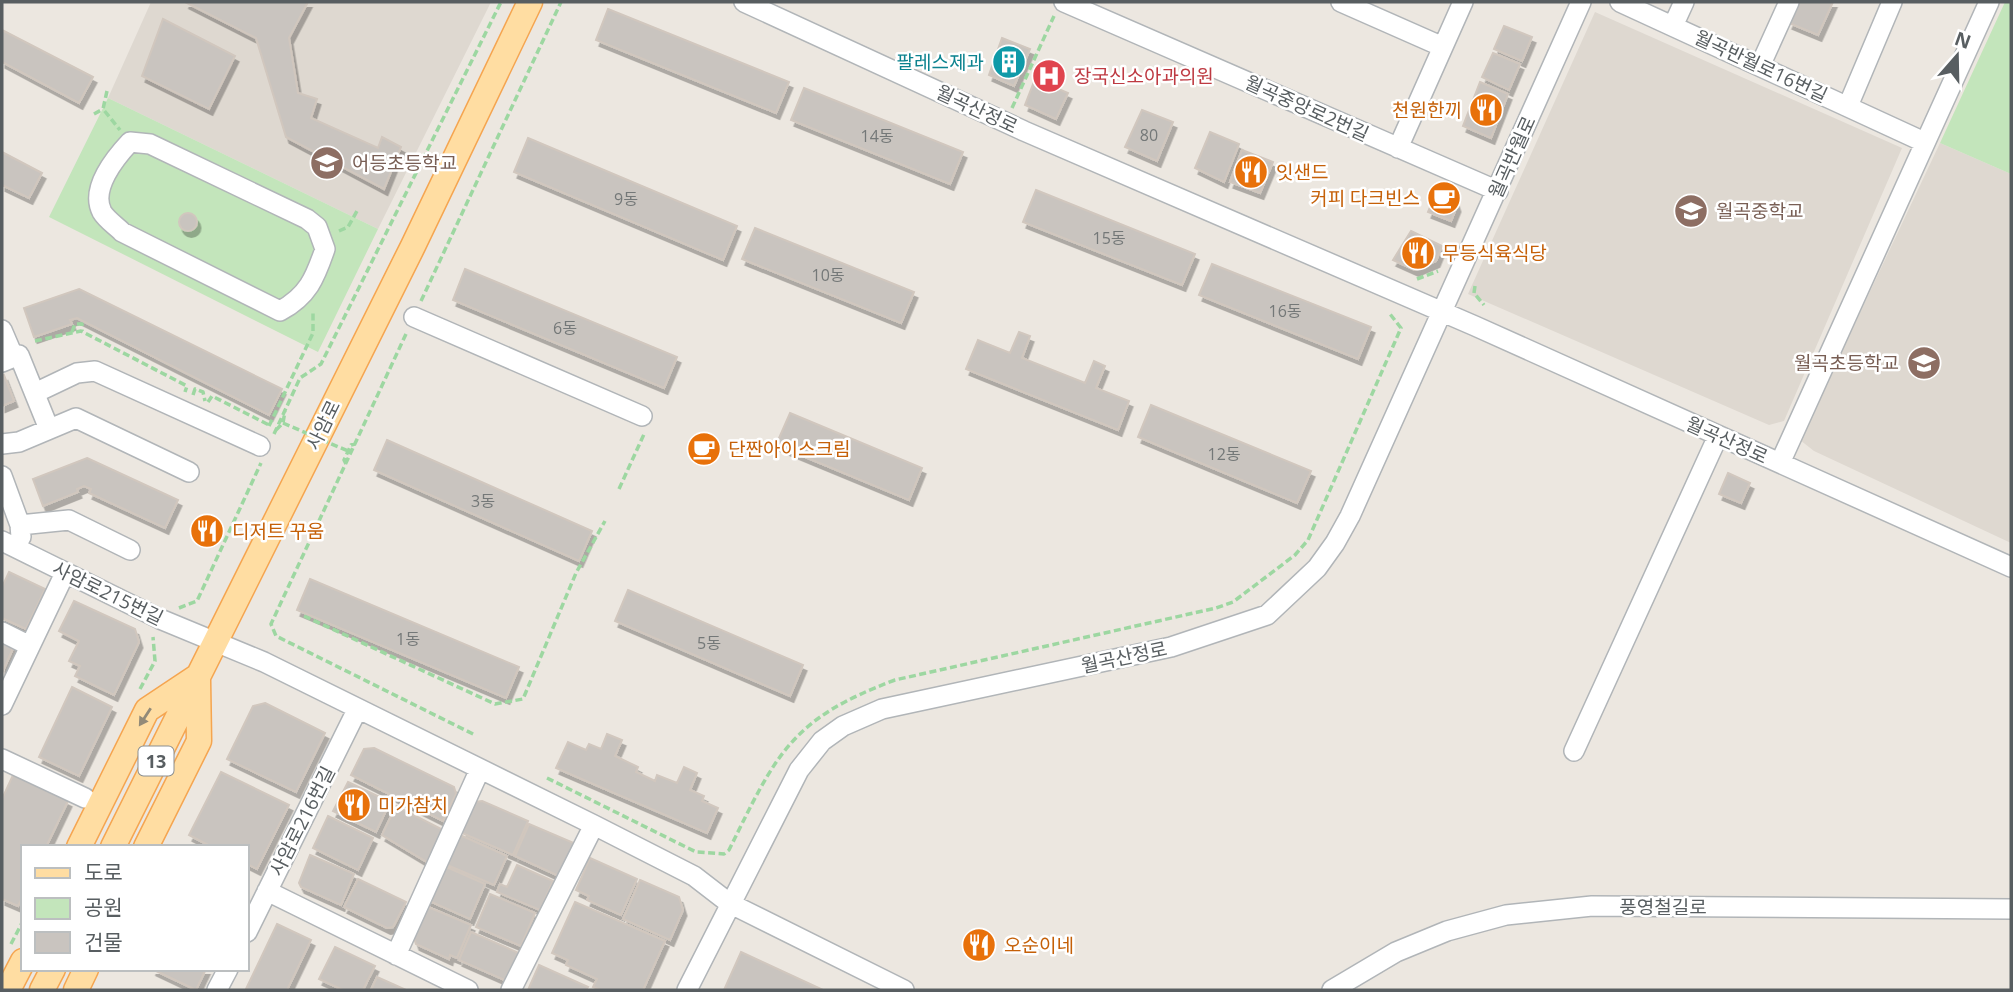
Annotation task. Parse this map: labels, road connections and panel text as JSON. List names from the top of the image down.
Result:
{
  "streets": {
    "main road": ["사암로", "13"],
    "street": [
      "월곡반월로16번길",
      "월곡중앙로2번길",
      "월곡산정로",
      "월곡반월로",
      "사암로215번길",
      "사암로216번길",
      "풍영철길로"
    ]
  },
  "crossings": [
    ["월곡중앙로2번길", "월곡반월로"],
    ["월곡산정로", "월곡반월로"],
    ["사암로", "사암로215번길"]
  ],
  "places": {
    "building": ["팔레스제과"],
    "hospital": ["장국신소아과의원"],
    "restaurant": [
      "천원한끼",
      "잇샌드",
      "무등식육식당",
      "디저트 꾸움",
      "미가참치",
      "오순이네"
    ],
    "school or university": ["어등초등학교", "월곡중학교", "월곡초등학교"],
    "cafe": ["커피 다크빈스", "단짠아이스크림"]
  },
  "house_numbers": [
    "80",
    "14동",
    "9동",
    "15동",
    "10동",
    "16동",
    "6동",
    "12동",
    "3동",
    "1동",
    "5동"
  ],
  "legend": ["도로", "공원", "건물"],
  "north": "top"
}
